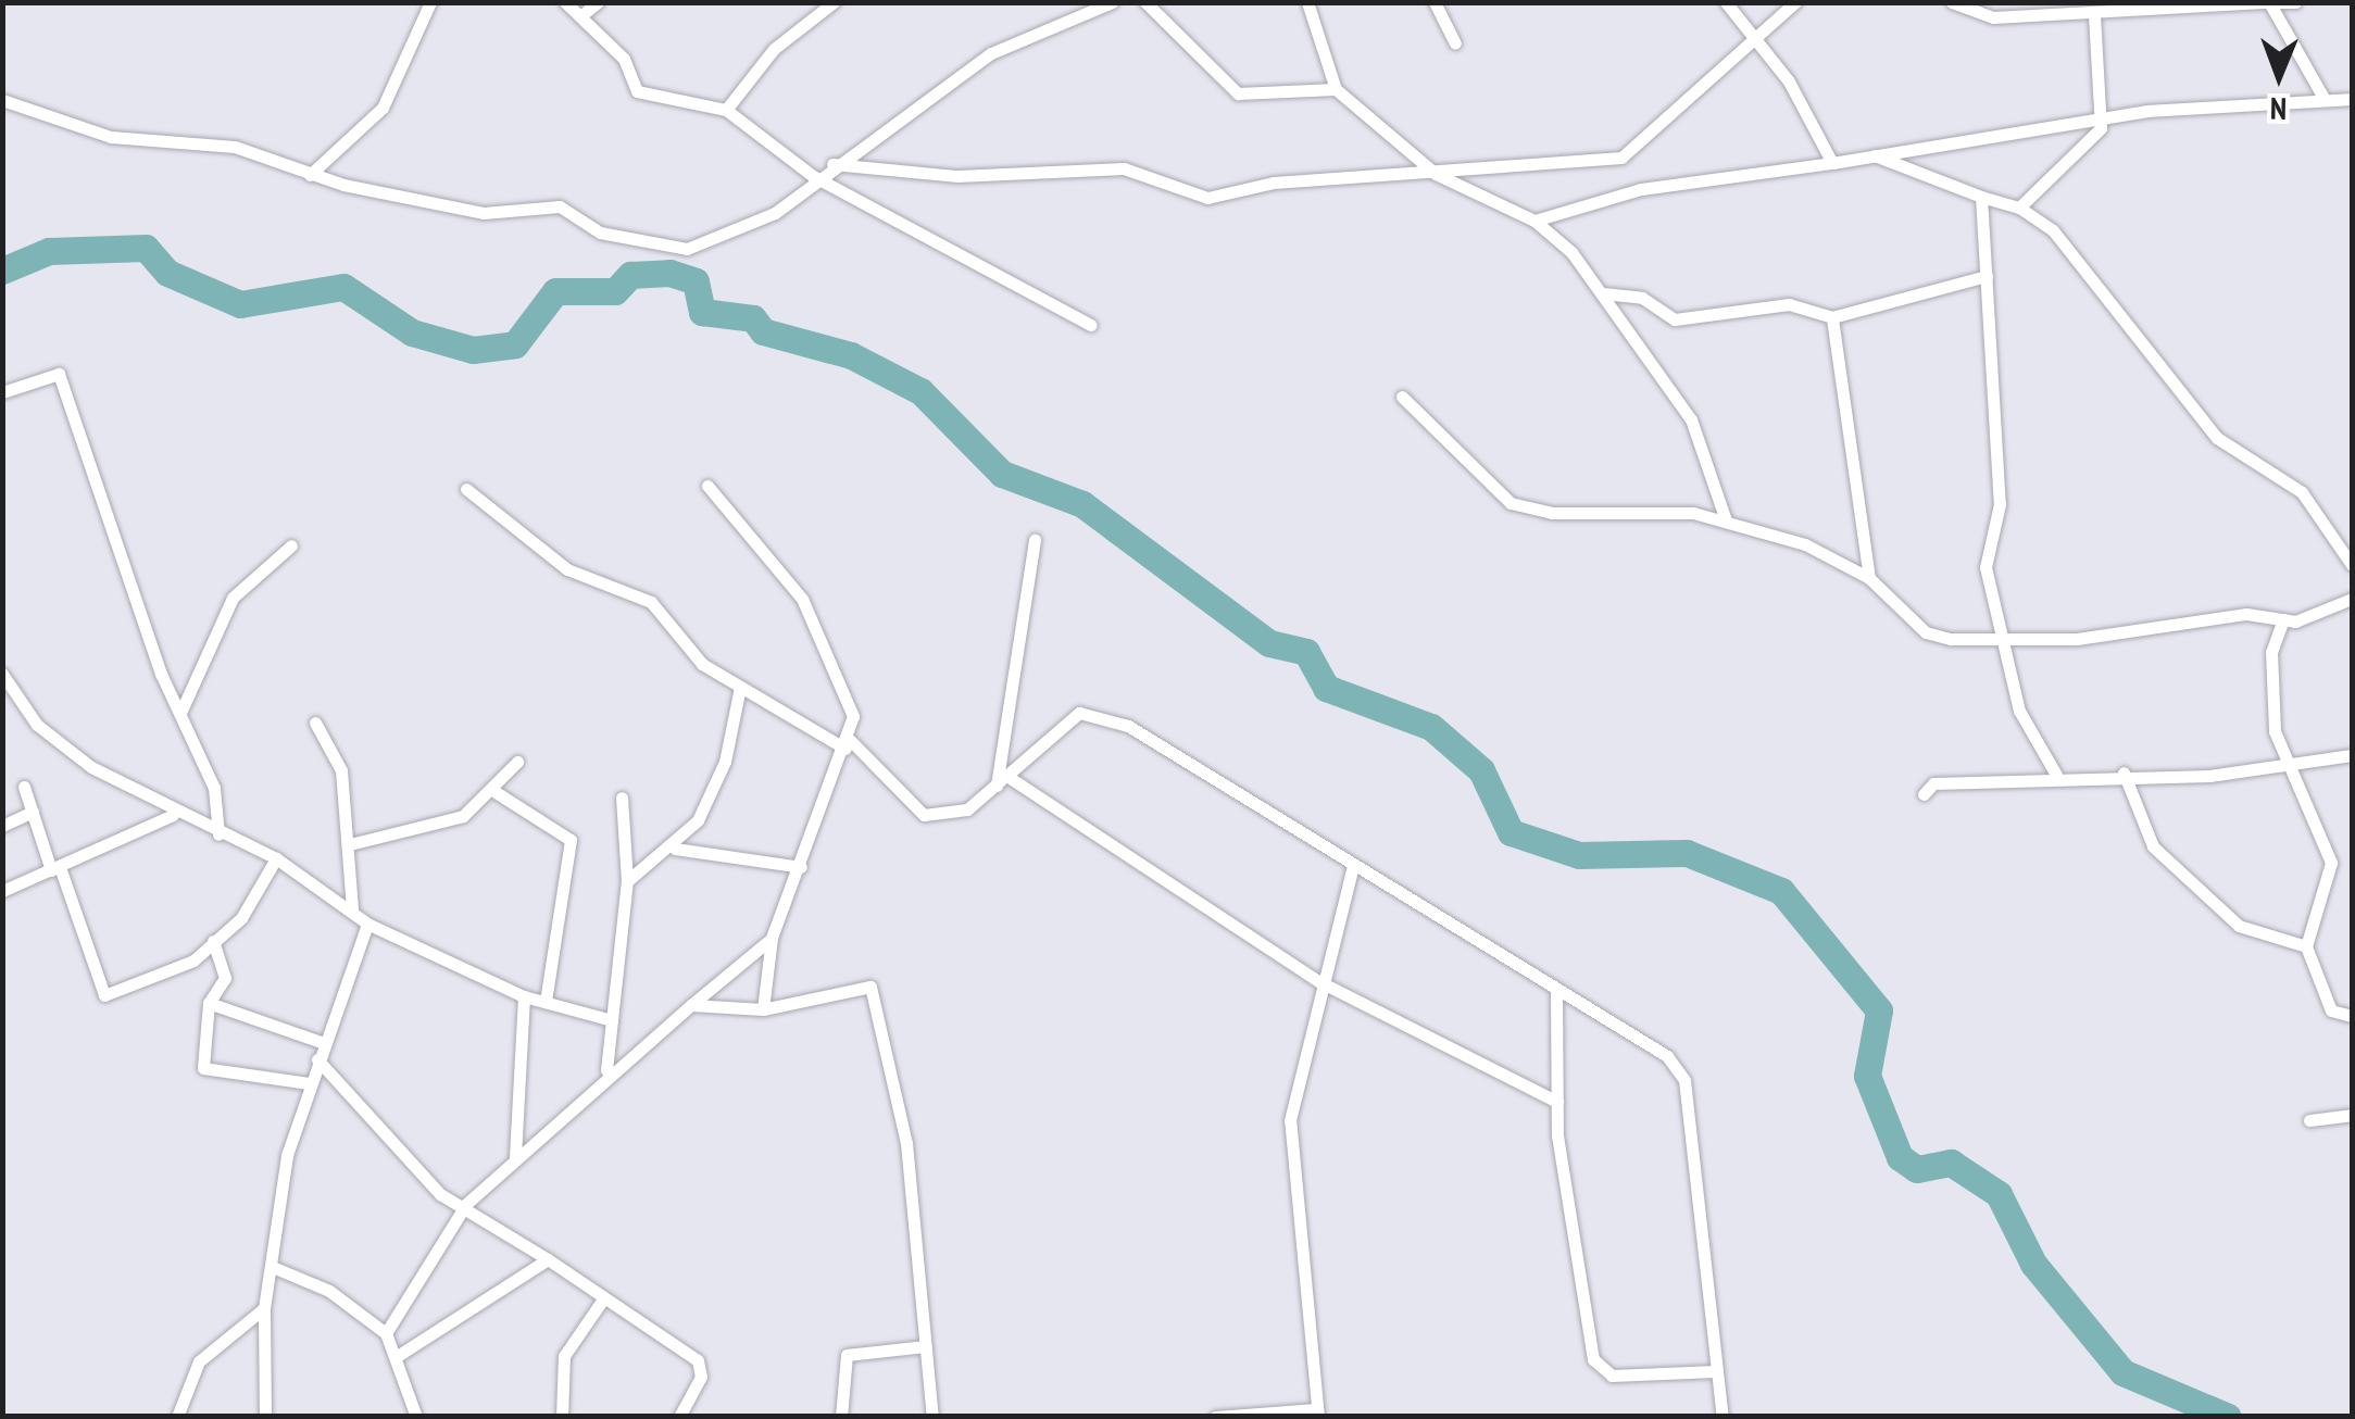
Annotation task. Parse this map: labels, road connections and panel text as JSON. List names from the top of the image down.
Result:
{
  "north": "bottom"
}
